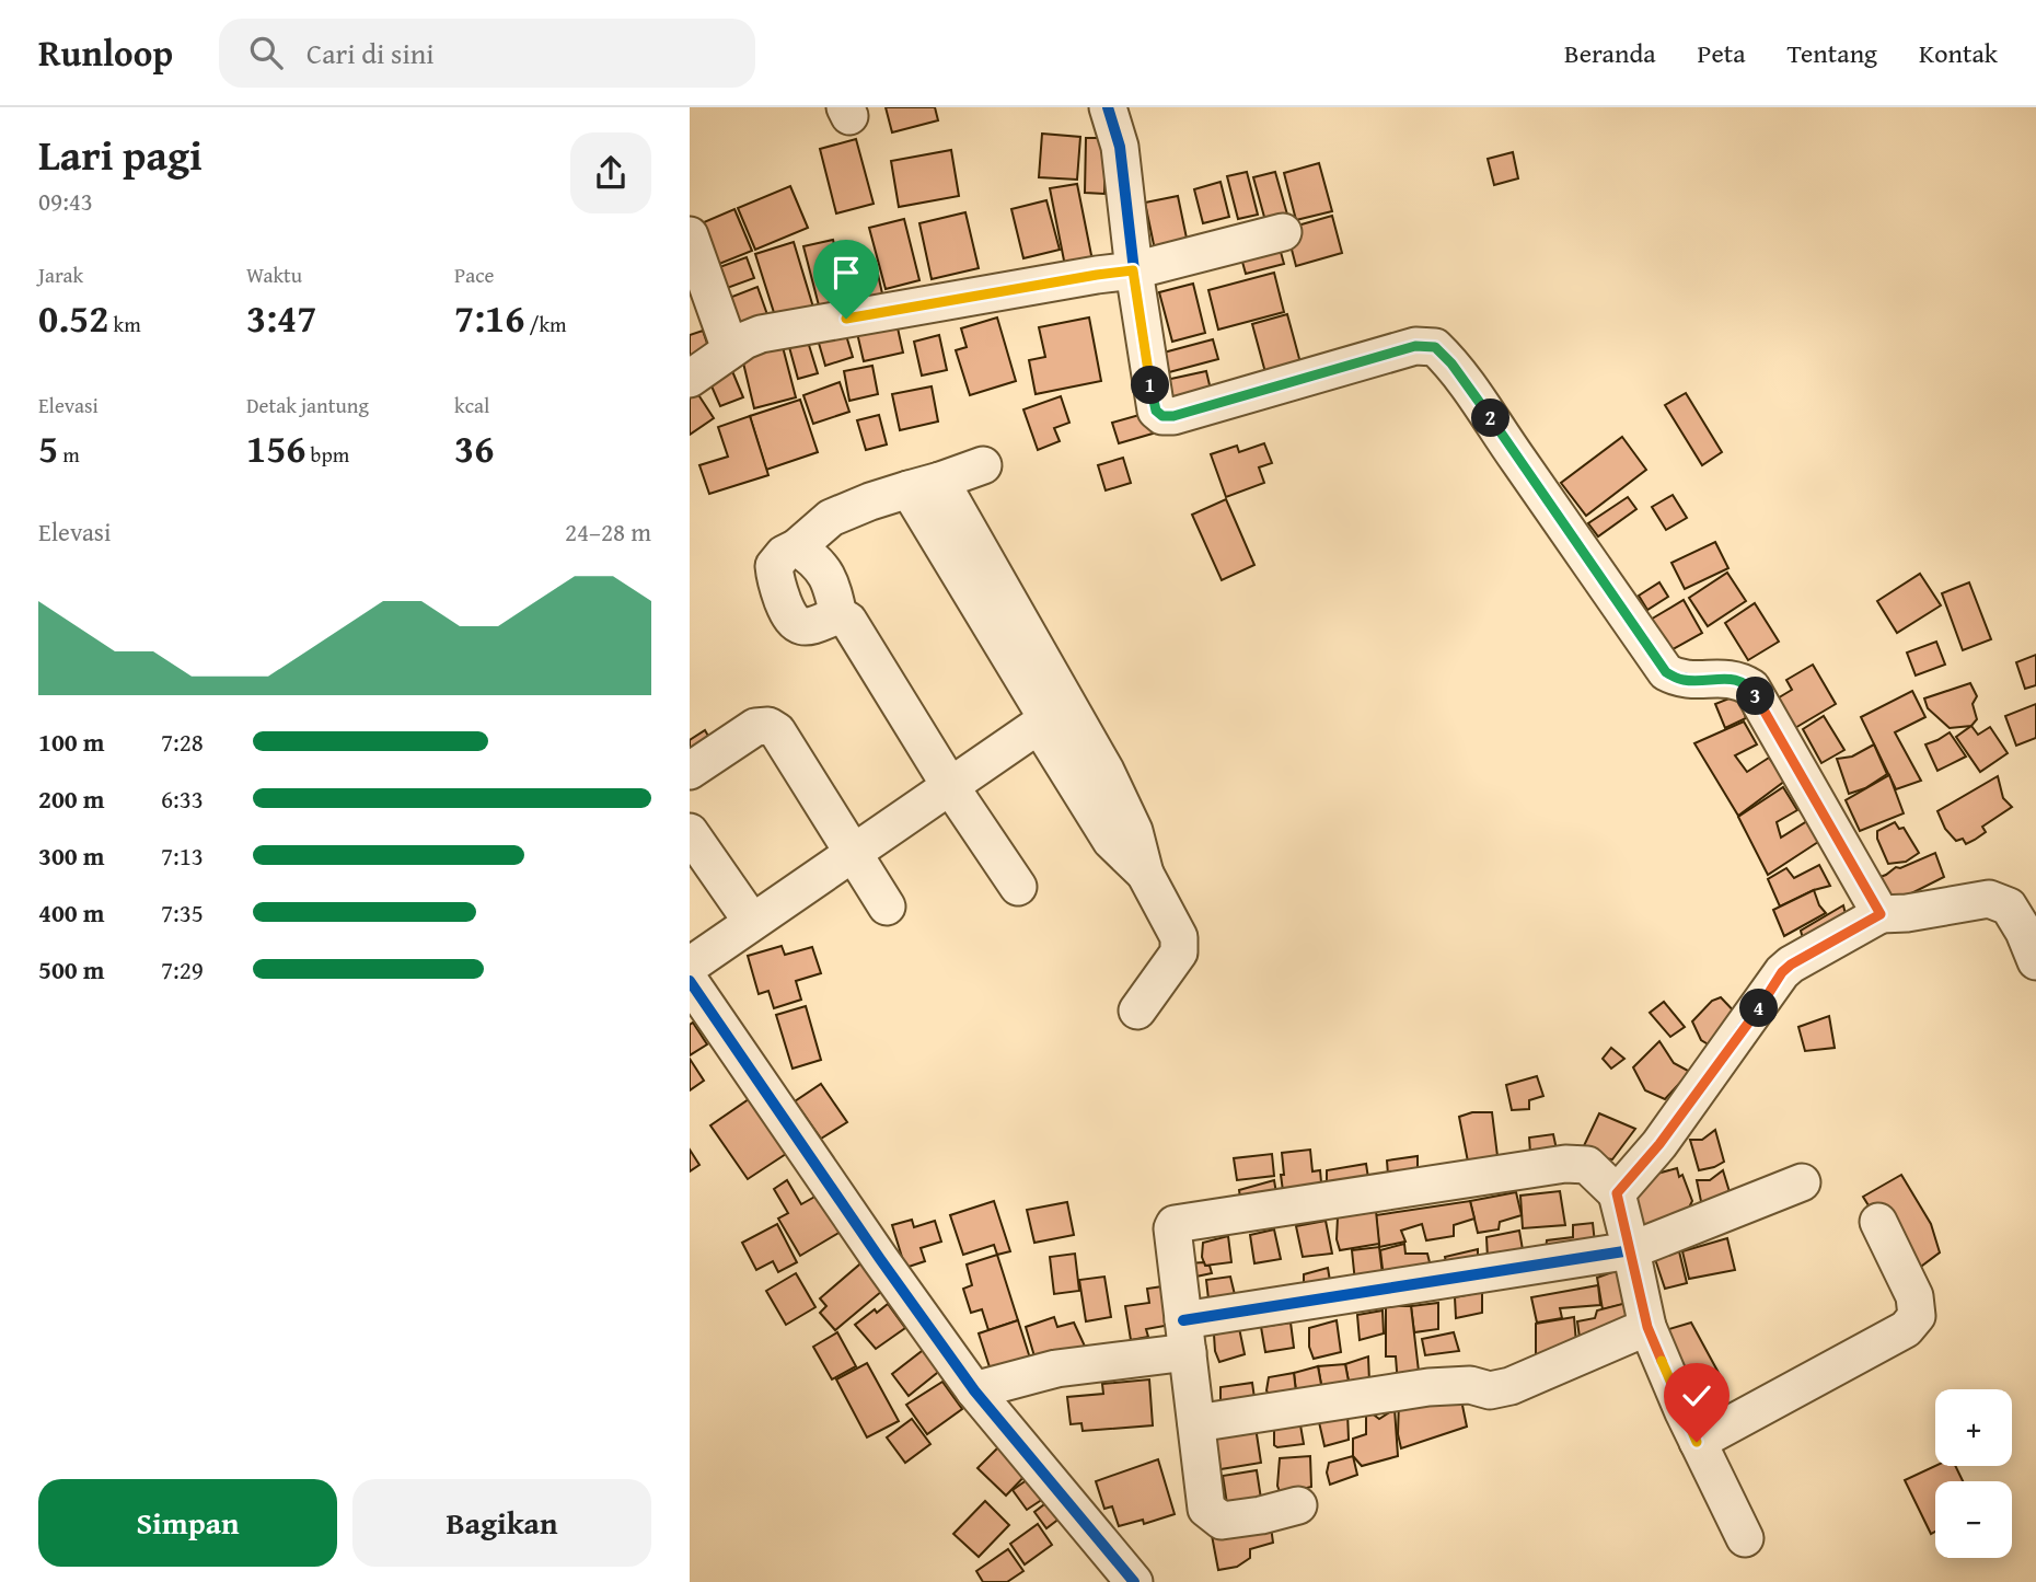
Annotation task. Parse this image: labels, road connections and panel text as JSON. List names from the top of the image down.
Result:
{
  "page": {
    "header": "Runloop",
    "search": "Cari di sini",
    "nav": [
      "Beranda",
      "Peta",
      "Tentang",
      "Kontak"
    ],
    "heading": ["Lari pagi", "09:43"],
    "stats": [
      ["Jarak", "0.52 km"],
      ["Waktu", "3:47"],
      ["Pace", "7:16 /km"],
      ["Elevasi", "5 m"],
      ["Detak jantung", "156 bpm"],
      ["kcal", "36"]
    ],
    "pins": [
      "1",
      "2",
      "3",
      "4"
    ],
    "chart": ["Elevasi", "24–28 m"],
    "list": [
      {
        "name": "100 m",
        "note": "7:28"
      },
      {
        "name": "200 m",
        "note": "6:33"
      },
      {
        "name": "300 m",
        "note": "7:13"
      },
      {
        "name": "400 m",
        "note": "7:35"
      },
      {
        "name": "500 m",
        "note": "7:29"
      }
    ],
    "map_buttons": ["+", "−"],
    "buttons": ["Simpan", "Bagikan"]
  }
}
